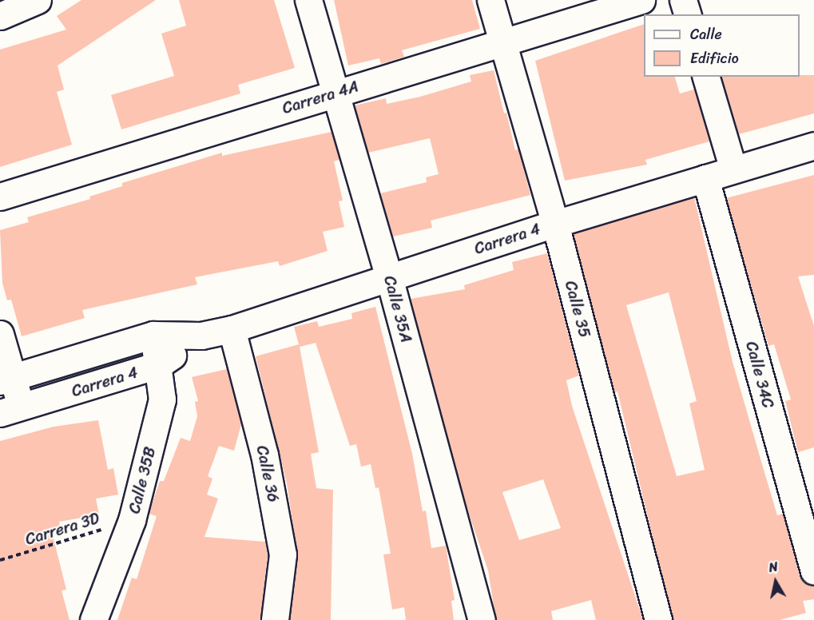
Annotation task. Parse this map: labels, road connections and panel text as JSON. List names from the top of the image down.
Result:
{
  "streets": {
    "street": [
      "Carrera 4A",
      "Carrera 4",
      "Calle 35A",
      "Calle 35",
      "Calle 34C",
      "Calle 36",
      "Calle 35B"
    ],
    "path": ["Carrera 3D"]
  },
  "crossings": [
    ["Carrera 4A", "Calle 35A"],
    ["Carrera 4A", "Calle 35"],
    ["Carrera 4", "Calle 35A"],
    ["Carrera 4", "Calle 35"],
    ["Carrera 4", "Calle 34C"],
    ["Carrera 4", "Calle 36"],
    ["Carrera 4", "Calle 35B"],
    ["Calle 35B", "Carrera 3D"]
  ],
  "legend": ["Calle", "Edificio"],
  "north": "top"
}
